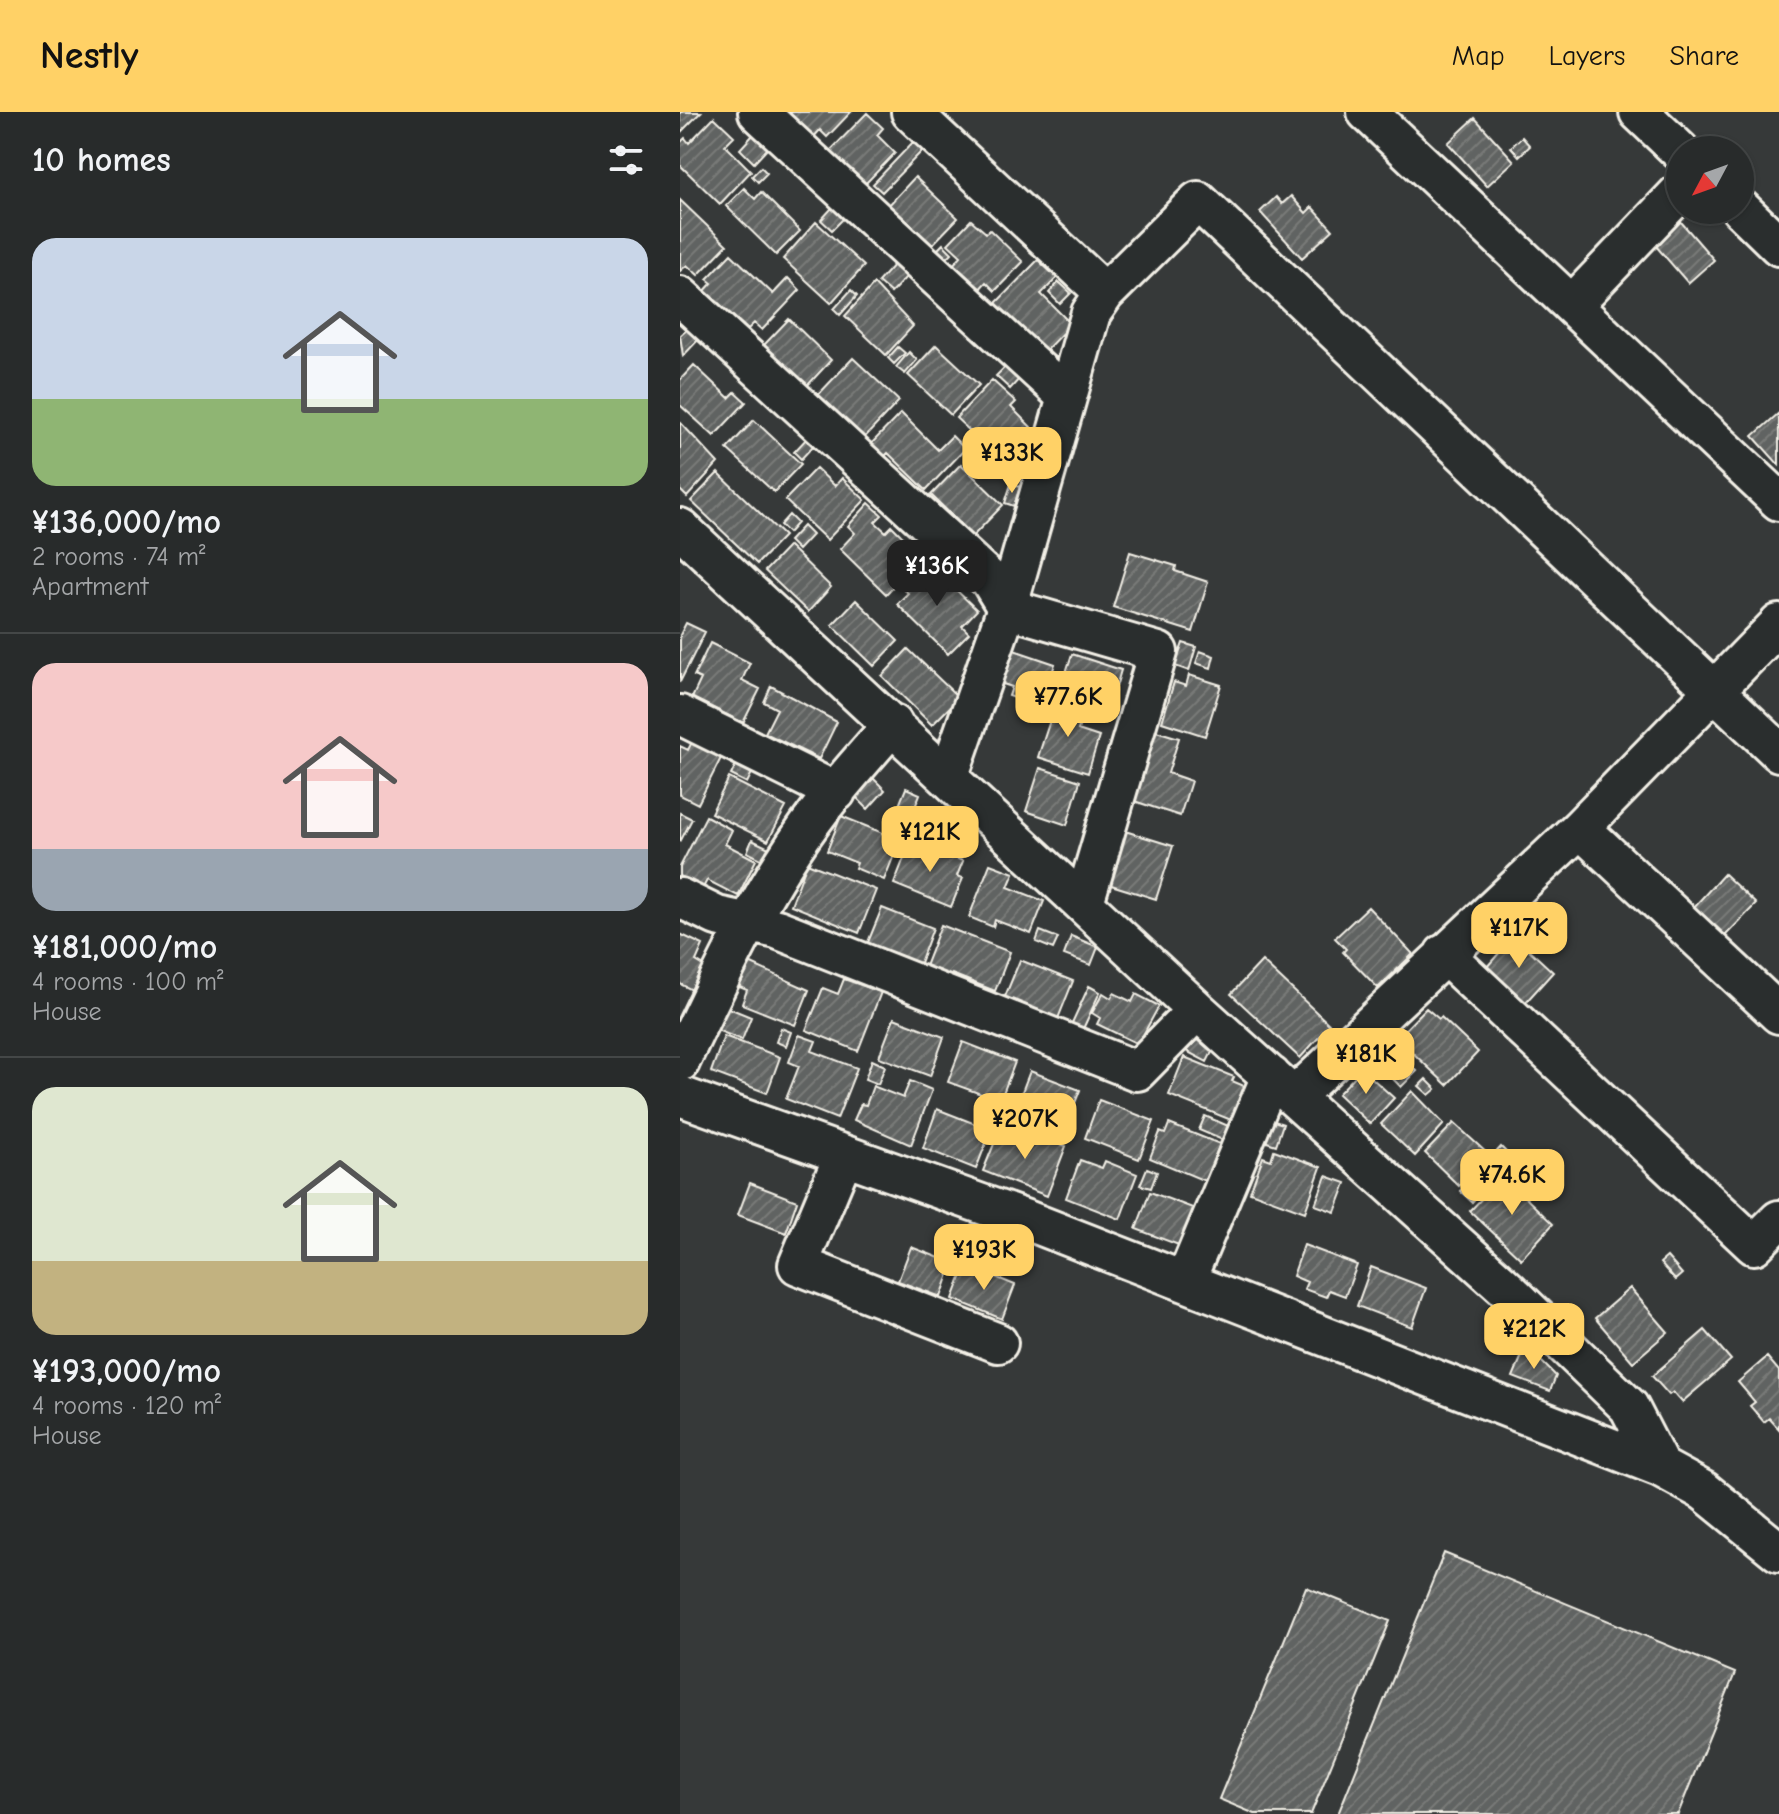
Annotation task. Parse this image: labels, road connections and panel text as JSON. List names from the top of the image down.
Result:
{
  "north": "bottom left",
  "page": {
    "header": "Nestly",
    "nav": ["Map", "Layers", "Share"],
    "heading": "10 homes",
    "list": [
      {
        "name": "¥136,000/mo",
        "note": "2 rooms · 74 m² · Apartment"
      },
      {
        "name": "¥181,000/mo",
        "note": "4 rooms · 100 m² · House"
      },
      {
        "name": "¥193,000/mo",
        "note": "4 rooms · 120 m² · House"
      }
    ],
    "price": [
      "¥133K",
      "¥136K",
      "¥77.6K",
      "¥121K",
      "¥117K",
      "¥181K",
      "¥207K",
      "¥74.6K",
      "¥193K",
      "¥212K"
    ]
  }
}
